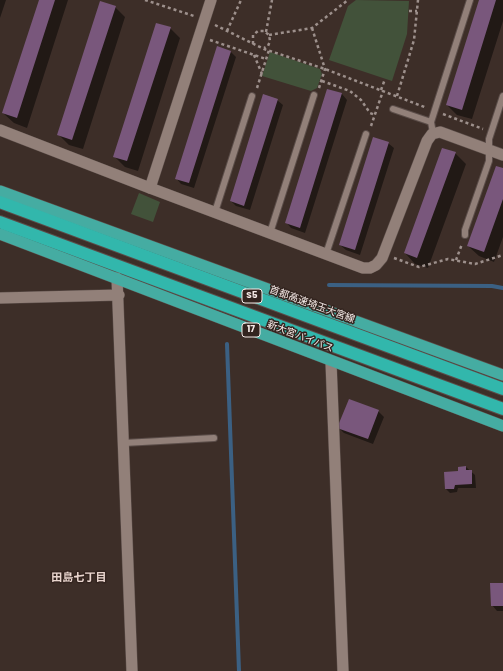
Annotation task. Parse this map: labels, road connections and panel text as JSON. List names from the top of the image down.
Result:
{
  "streets": {
    "highway": [
      "S5",
      "首都高速埼玉大宮線",
      "17",
      "新大宮バイパス"
    ]
  },
  "districts": ["田島七丁目"]
}
